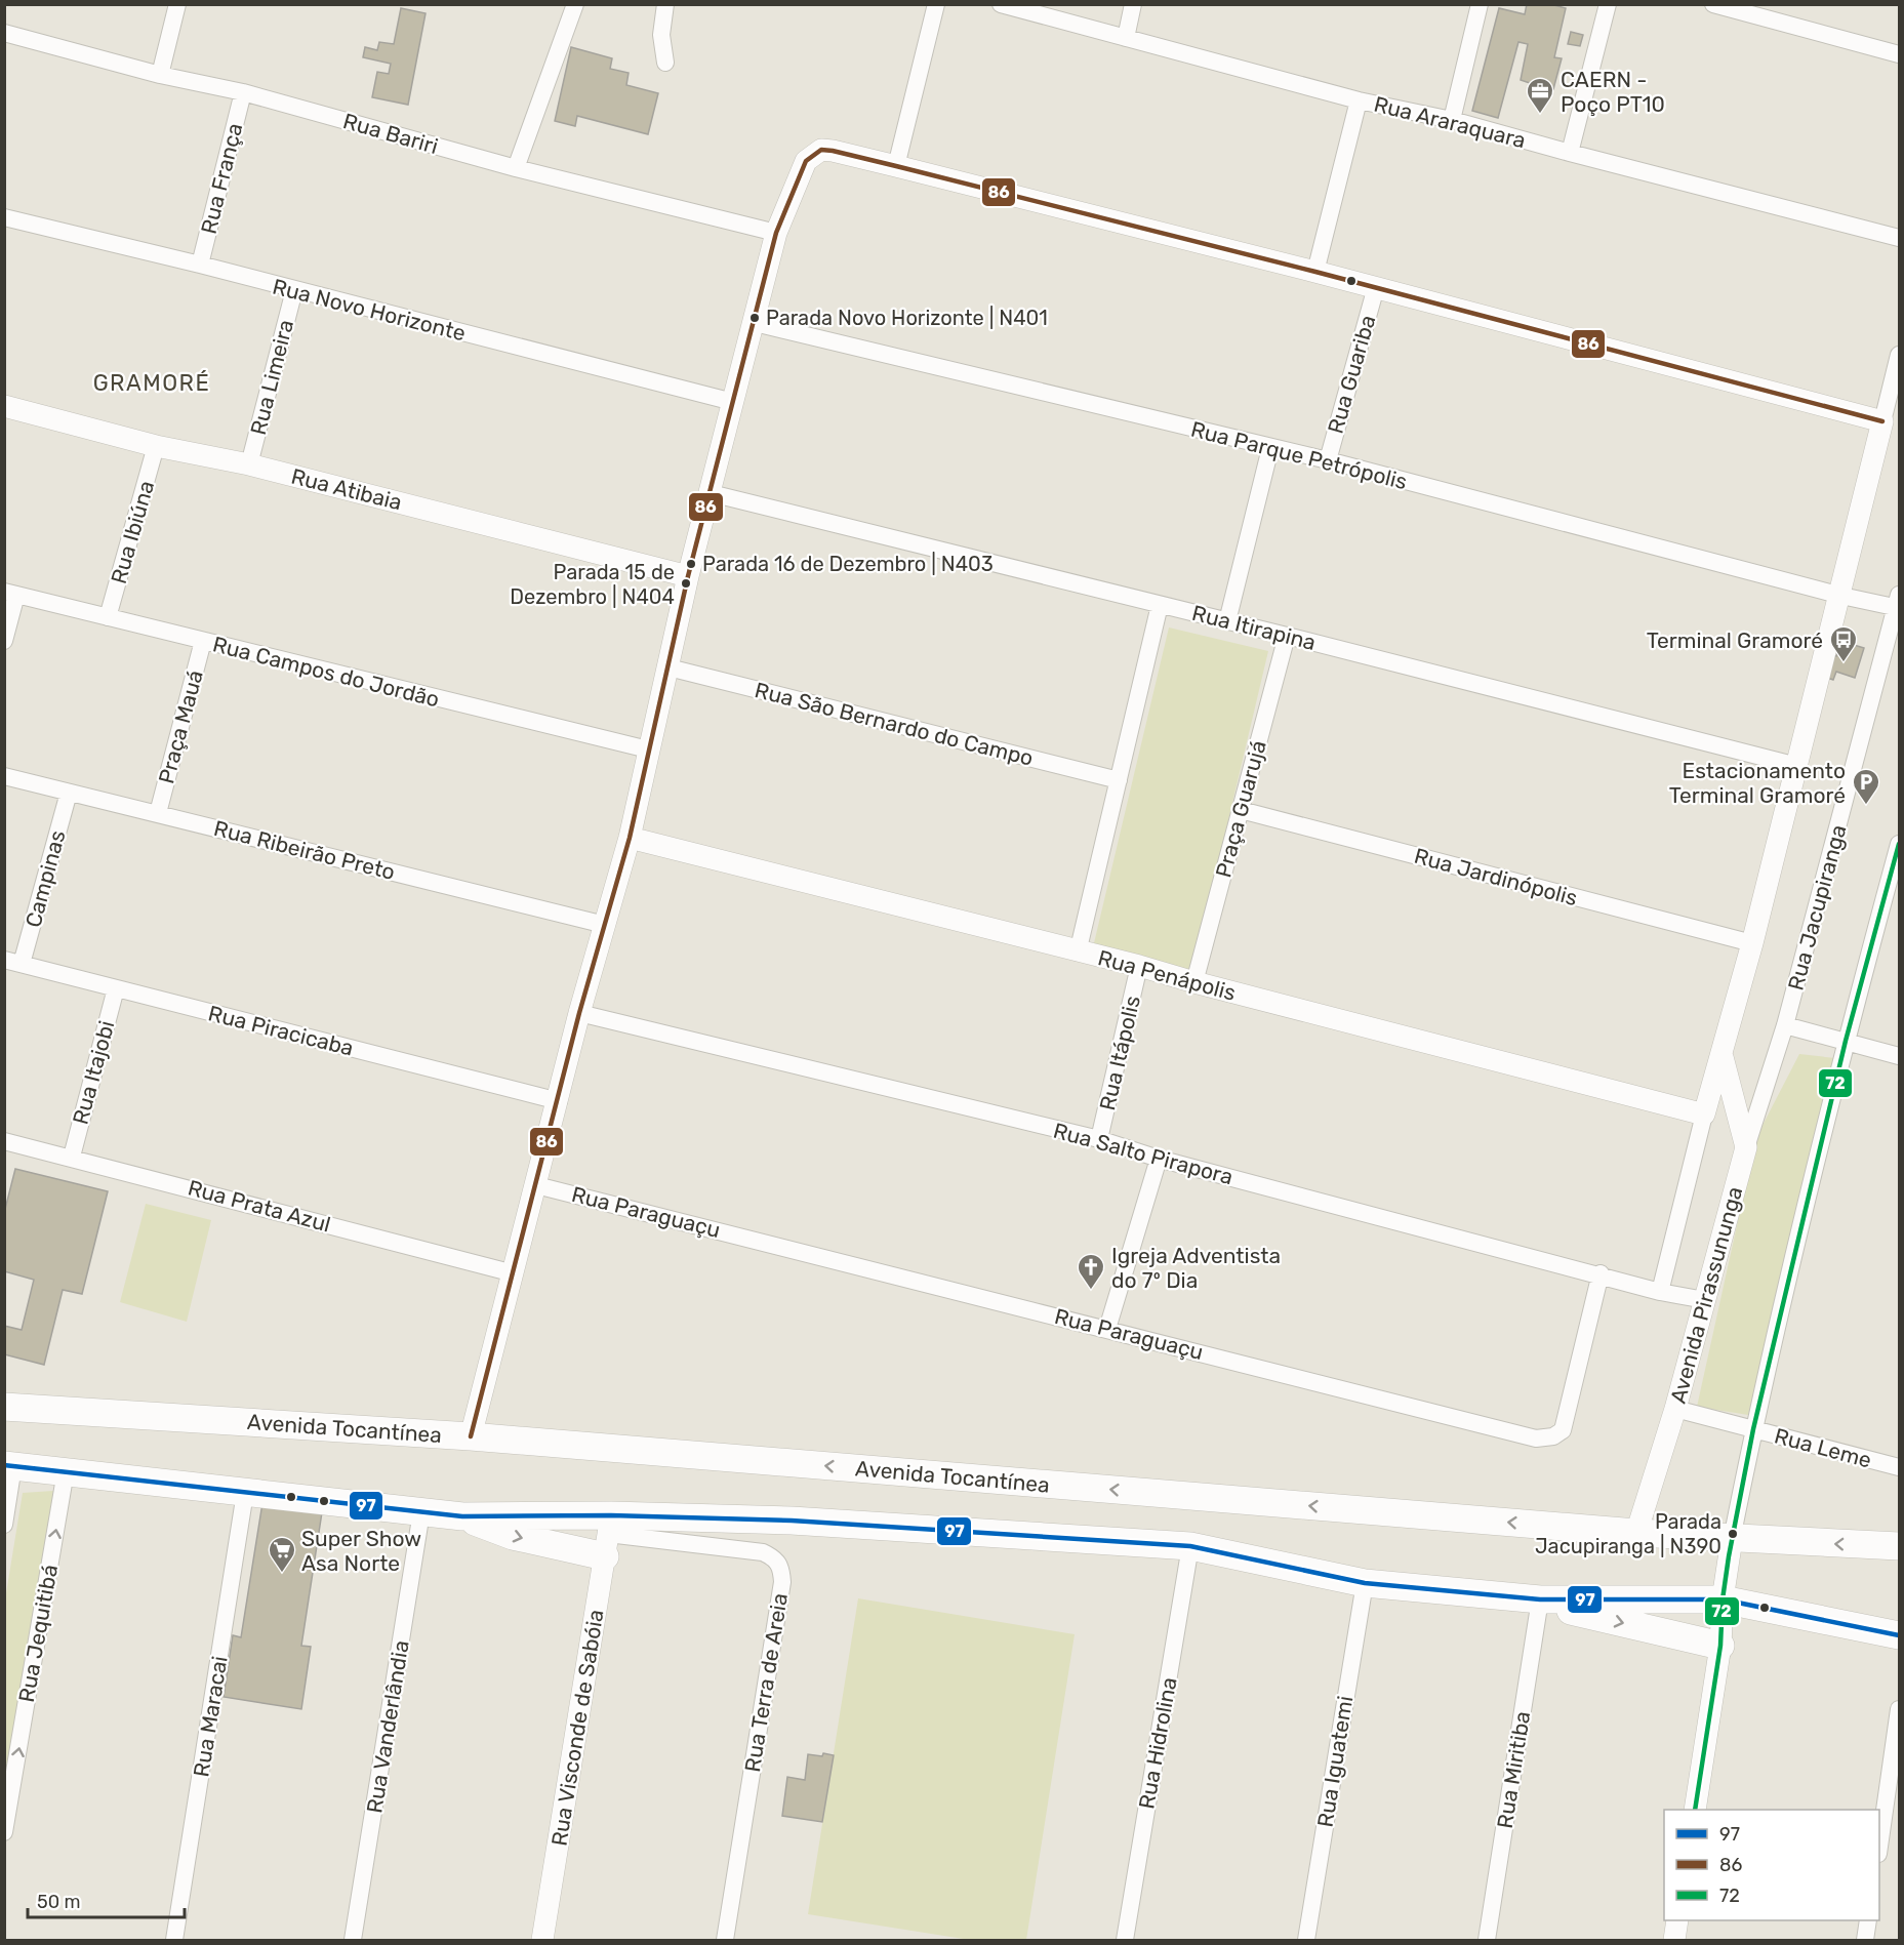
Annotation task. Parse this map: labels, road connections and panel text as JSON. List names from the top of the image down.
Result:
{
  "streets": {
    "main road": ["Avenida Tocantínea"],
    "street": [
      "Rua Araraquara",
      "Rua Bariri",
      "Rua França",
      "Rua Novo Horizonte",
      "Rua Guariba",
      "Rua Limeira",
      "Rua Parque Petrópolis",
      "Rua Atibaia",
      "Rua Ibiúna",
      "Rua Itirapina",
      "Rua Campos do Jordão",
      "Rua São Bernardo do Campo",
      "Praça Mauá",
      "Praça Guarujá",
      "Rua Ribeirão Preto",
      "Rua Jardinópolis",
      "Campinas",
      "Rua Jacupiranga",
      "Rua Penápolis",
      "Rua Piracicaba",
      "Rua Itápolis",
      "Rua Itajobi",
      "Rua Salto Pirapora",
      "Rua Prata Azul",
      "Rua Paraguaçu",
      "Avenida Pirassununga",
      "Rua Leme",
      "Rua Jequitibá",
      "Rua Terra de Areia",
      "Rua Maracai",
      "Rua Vanderlândia",
      "Rua Visconde de Sabóia",
      "Rua Hidrolina",
      "Rua Iguatemi",
      "Rua Miritiba"
    ]
  },
  "crossings": [
    ["Rua Bariri", "Rua França"],
    ["Rua França", "Rua Novo Horizonte"],
    ["Rua Novo Horizonte", "Rua Limeira"],
    ["Rua Guariba", "Rua Parque Petrópolis"],
    ["Rua Limeira", "Rua Atibaia"],
    ["Rua Parque Petrópolis", "Rua Jacupiranga"],
    ["Rua Parque Petrópolis", "Avenida Pirassununga"],
    ["Rua Atibaia", "Rua Ibiúna"],
    ["Rua Ibiúna", "Rua Campos do Jordão"],
    ["Rua Itirapina", "Praça Guarujá"],
    ["Rua Itirapina", "Avenida Pirassununga"],
    ["Rua Campos do Jordão", "Praça Mauá"],
    ["Praça Mauá", "Rua Ribeirão Preto"],
    ["Praça Guarujá", "Rua Jardinópolis"],
    ["Praça Guarujá", "Rua Penápolis"],
    ["Rua Ribeirão Preto", "Campinas"],
    ["Rua Jardinópolis", "Avenida Pirassununga"],
    ["Campinas", "Rua Piracicaba"],
    ["Rua Jacupiranga", "Avenida Pirassununga"],
    ["Rua Penápolis", "Rua Itápolis"],
    ["Rua Penápolis", "Avenida Pirassununga"],
    ["Rua Piracicaba", "Rua Itajobi"],
    ["Rua Itápolis", "Rua Salto Pirapora"],
    ["Rua Itajobi", "Rua Prata Azul"],
    ["Rua Salto Pirapora", "Rua Paraguaçu"],
    ["Rua Salto Pirapora", "Avenida Pirassununga"],
    ["Avenida Pirassununga", "Avenida Tocantínea"],
    ["Avenida Pirassununga", "Rua Leme"],
    ["Rua Terra de Areia", "Rua Visconde de Sabóia"]
  ],
  "one_way": ["Rua Jequitibá"],
  "districts": ["GRAMORÉ"],
  "places": {
    "office": ["CAERN - Poço PT10"],
    "other": [
      "Parada Novo Horizonte | N401",
      "Parada 16 de Dezembro | N403",
      "Parada 15 de Dezembro | N404",
      "Parada Jacupiranga | N390"
    ],
    "bus stop": ["Terminal Gramoré"],
    "parking": ["Estacionamento Terminal Gramoré"],
    "church": ["Igreja Adventista do 7º Dia"],
    "supermarket": ["Super Show Asa Norte"]
  },
  "lines": ["transit line 86", "transit line 72", "transit line 97"],
  "legend": ["97", "86", "72"],
  "scale_bar": "50 m"
}
